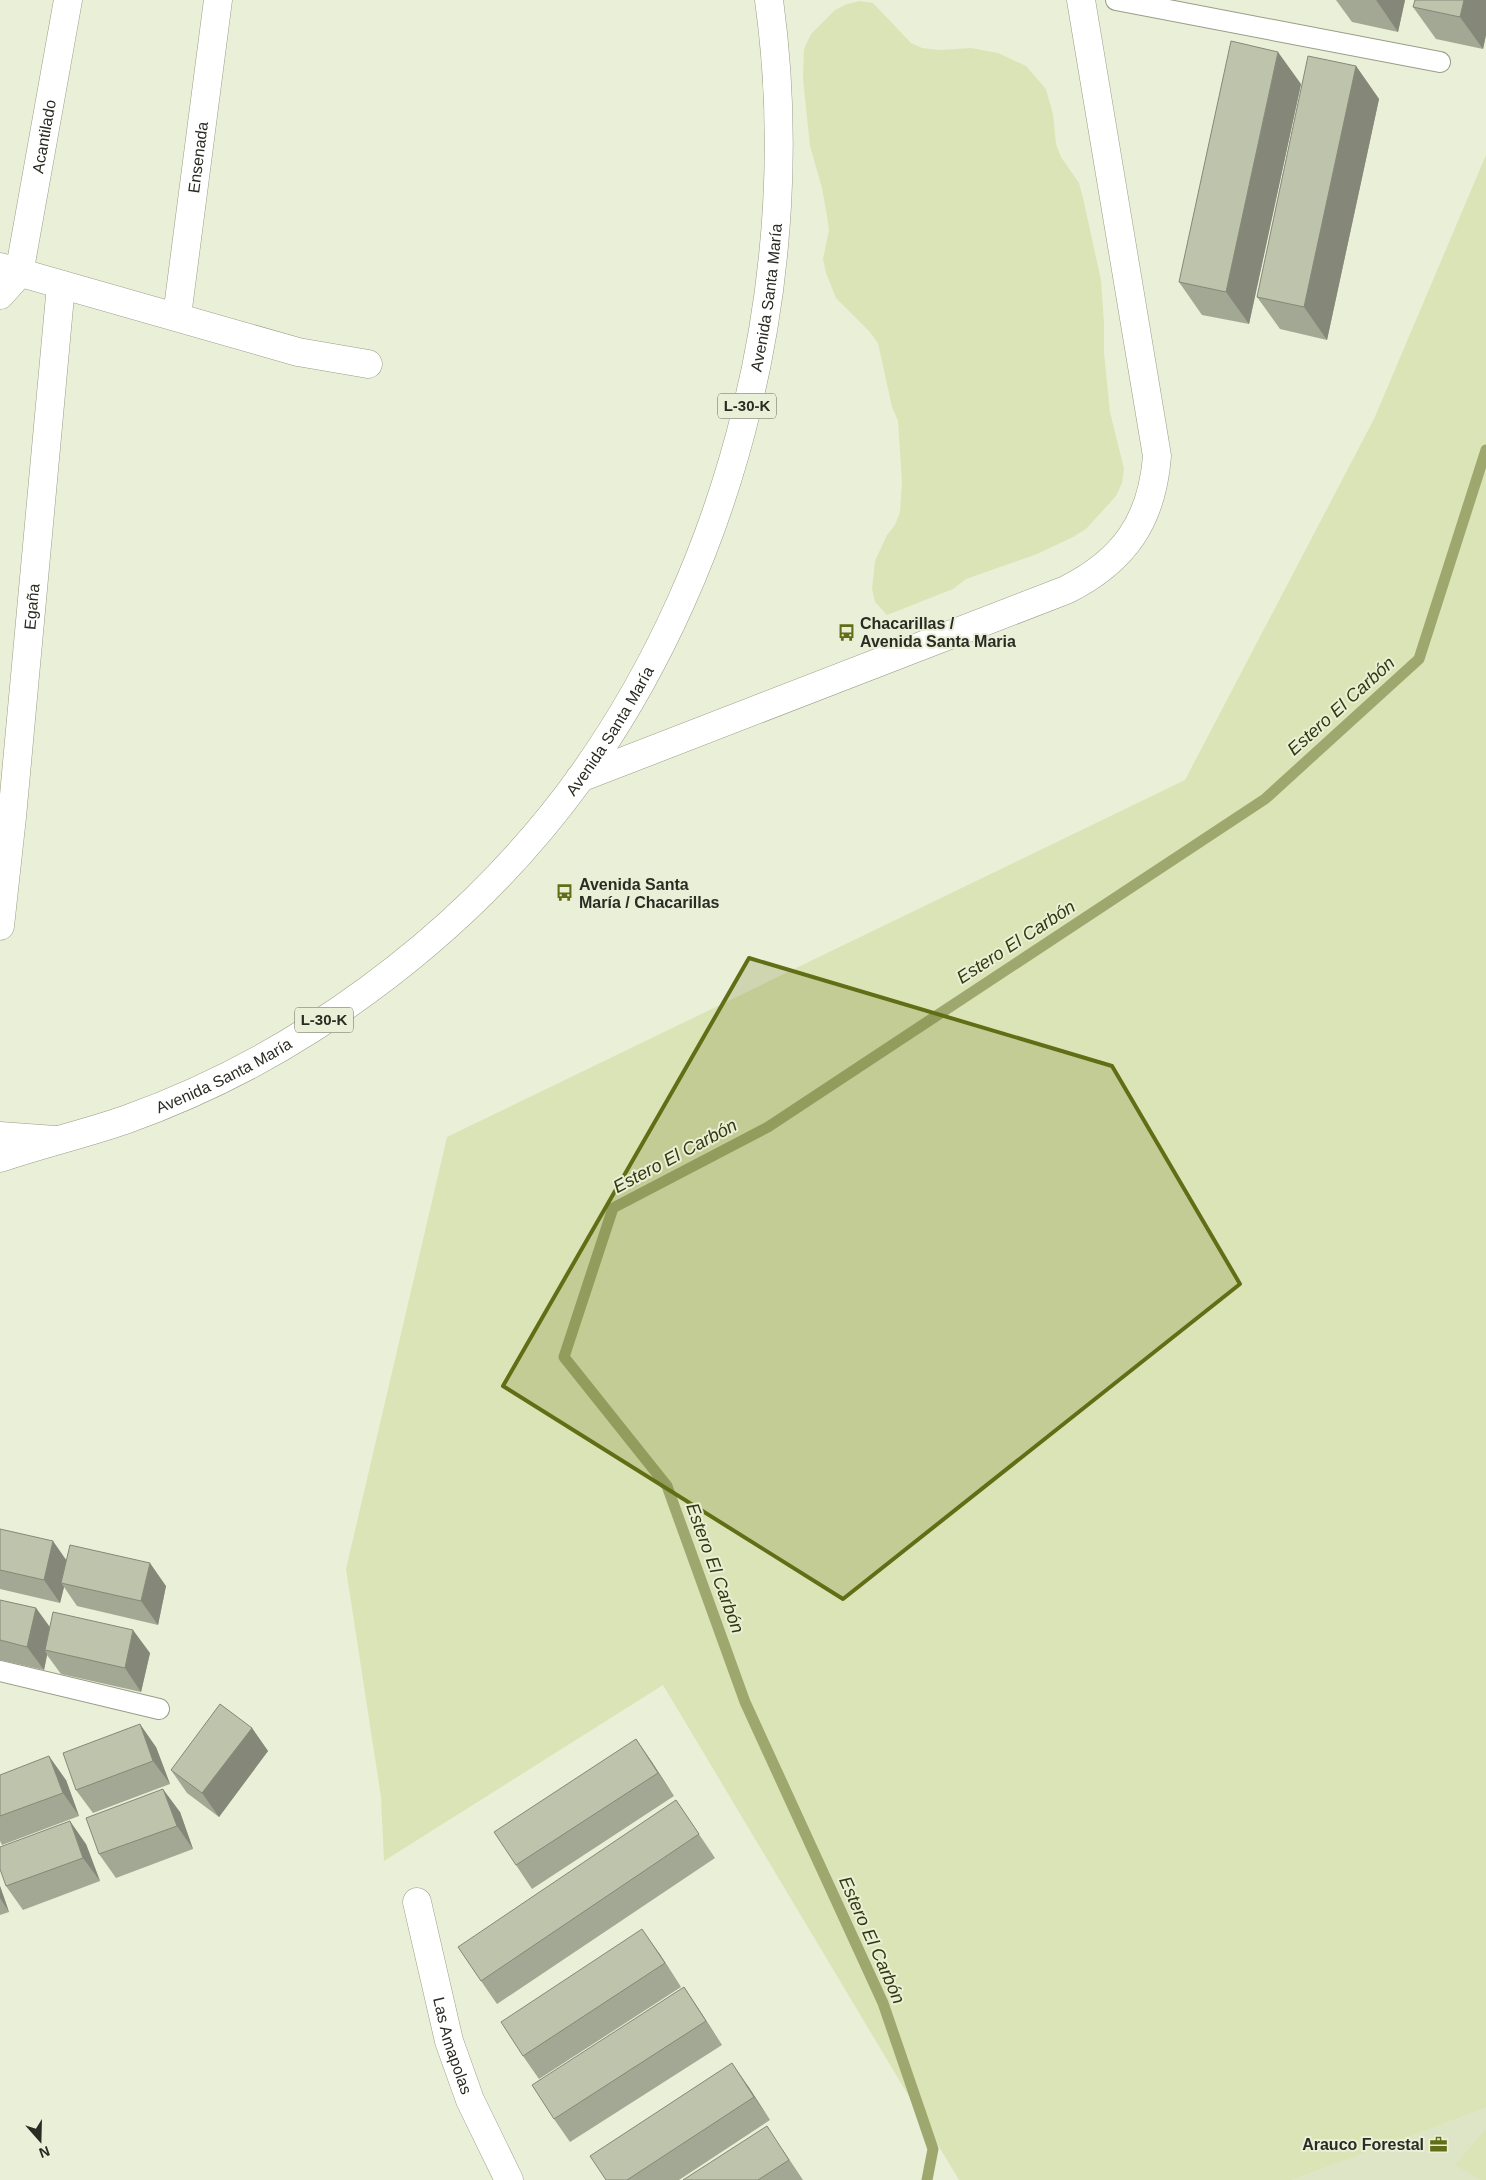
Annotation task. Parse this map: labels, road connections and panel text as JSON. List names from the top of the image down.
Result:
{
  "streets": {
    "street": [
      "Acantilado",
      "Ensenada",
      "Avenida Santa María",
      "L-30-K",
      "Egaña",
      "Las Amapolas"
    ]
  },
  "water": ["Estero El Carbón"],
  "places": {
    "bus stop": ["Chacarillas / Avenida Santa Maria", "Avenida Santa María / Chacarillas"],
    "office": ["Arauco Forestal"]
  },
  "north": "bottom"
}
